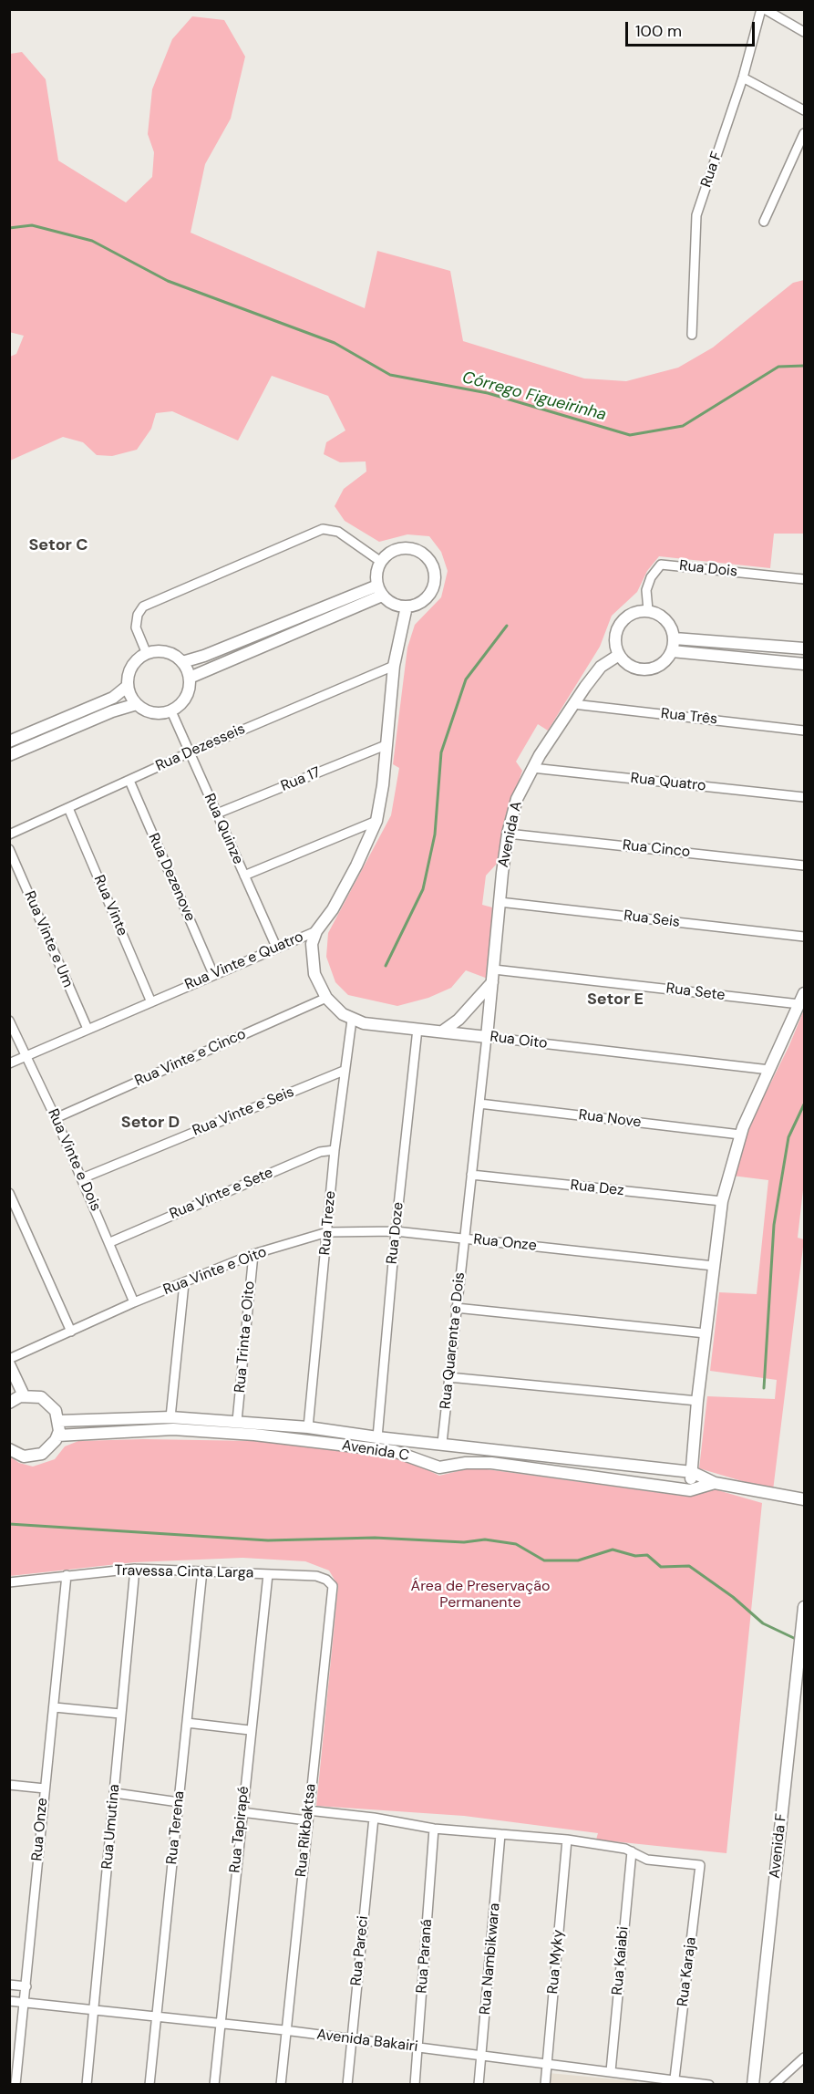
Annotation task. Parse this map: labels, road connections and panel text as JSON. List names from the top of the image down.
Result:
{
  "streets": {
    "street": [
      "Rua F",
      "Rua Dois",
      "Rua Três",
      "Rua Dezesseis",
      "Rua 17",
      "Rua Quatro",
      "Rua Quinze",
      "Avenida A",
      "Rua Cinco",
      "Rua Dezenove",
      "Rua Vinte",
      "Rua Seis",
      "Rua Vinte e Um",
      "Rua Vinte e Quatro",
      "Rua Sete",
      "Rua Oito",
      "Rua Vinte e Cinco",
      "Rua Vinte e Seis",
      "Rua Nove",
      "Rua Vinte e Dois",
      "Rua Dez",
      "Rua Vinte e Sete",
      "Rua Treze",
      "Rua Doze",
      "Rua Onze",
      "Rua Vinte e Oito",
      "Rua Trinta e Oito",
      "Rua Quarenta e Dois",
      "Avenida C",
      "Travessa Cinta Larga",
      "Rua Umutina",
      "Rua Terena",
      "Rua Tapirapé",
      "Rua Rikbaktsa",
      "Avenida F",
      "Rua Pareci",
      "Rua Paraná",
      "Rua Nambikwara",
      "Rua Kaiabi",
      "Rua Myky",
      "Rua Karaja",
      "Avenida Bakairi"
    ]
  },
  "crossings": [
    ["Rua Dois", "Avenida A"],
    ["Rua Três", "Avenida A"],
    ["Rua Dezesseis", "Rua Quinze"],
    ["Rua Dezesseis", "Rua Dezenove"],
    ["Rua Dezesseis", "Rua Vinte"],
    ["Rua Dezesseis", "Rua Vinte e Quatro"],
    ["Rua 17", "Rua Quinze"],
    ["Rua 17", "Rua Vinte e Quatro"],
    ["Rua Quatro", "Avenida A"],
    ["Rua Quinze", "Rua Vinte e Quatro"],
    ["Avenida A", "Rua Cinco"],
    ["Avenida A", "Rua Seis"],
    ["Avenida A", "Rua Sete"],
    ["Avenida A", "Rua Oito"],
    ["Avenida A", "Rua Onze"],
    ["Rua Dezenove", "Rua Vinte e Quatro"],
    ["Rua Vinte", "Rua Vinte e Quatro"],
    ["Rua Vinte e Um", "Rua Vinte e Quatro"],
    ["Rua Vinte e Quatro", "Rua Oito"],
    ["Rua Vinte e Quatro", "Rua Vinte e Dois"],
    ["Rua Oito", "Rua Vinte e Cinco"],
    ["Rua Oito", "Rua Treze"],
    ["Rua Oito", "Rua Doze"],
    ["Rua Oito", "Rua Onze"],
    ["Rua Vinte e Cinco", "Rua Vinte e Dois"],
    ["Rua Vinte e Seis", "Rua Vinte e Dois"],
    ["Rua Vinte e Seis", "Rua Treze"],
    ["Rua Nove", "Rua Onze"],
    ["Rua Vinte e Dois", "Rua Vinte e Sete"],
    ["Rua Vinte e Dois", "Rua Vinte e Oito"],
    ["Rua Dez", "Rua Onze"],
    ["Rua Vinte e Sete", "Rua Treze"],
    ["Rua Treze", "Rua Vinte e Oito"],
    ["Rua Treze", "Avenida C"],
    ["Rua Doze", "Rua Vinte e Oito"],
    ["Rua Doze", "Avenida C"],
    ["Rua Onze", "Rua Vinte e Oito"],
    ["Rua Onze", "Rua Quarenta e Dois"],
    ["Rua Onze", "Travessa Cinta Larga"],
    ["Rua Onze", "Avenida Bakairi"],
    ["Rua Vinte e Oito", "Rua Trinta e Oito"],
    ["Rua Vinte e Oito", "Rua Quarenta e Dois"],
    ["Rua Trinta e Oito", "Avenida C"],
    ["Rua Quarenta e Dois", "Avenida C"],
    ["Travessa Cinta Larga", "Rua Umutina"],
    ["Travessa Cinta Larga", "Rua Terena"],
    ["Travessa Cinta Larga", "Rua Tapirapé"],
    ["Travessa Cinta Larga", "Rua Rikbaktsa"],
    ["Rua Umutina", "Avenida Bakairi"],
    ["Rua Terena", "Avenida Bakairi"],
    ["Rua Tapirapé", "Avenida Bakairi"],
    ["Rua Rikbaktsa", "Avenida Bakairi"],
    ["Rua Pareci", "Avenida Bakairi"],
    ["Rua Paraná", "Avenida Bakairi"],
    ["Rua Nambikwara", "Avenida Bakairi"],
    ["Rua Kaiabi", "Rua Karaja"],
    ["Rua Kaiabi", "Avenida Bakairi"],
    ["Rua Myky", "Avenida Bakairi"],
    ["Rua Karaja", "Avenida Bakairi"]
  ],
  "districts": ["Setor C", "Setor E", "Setor D"],
  "water": ["Córrego Figueirinha"],
  "parks": ["Área de Preservação Permanente"],
  "scale_bar": "100 m"
}
